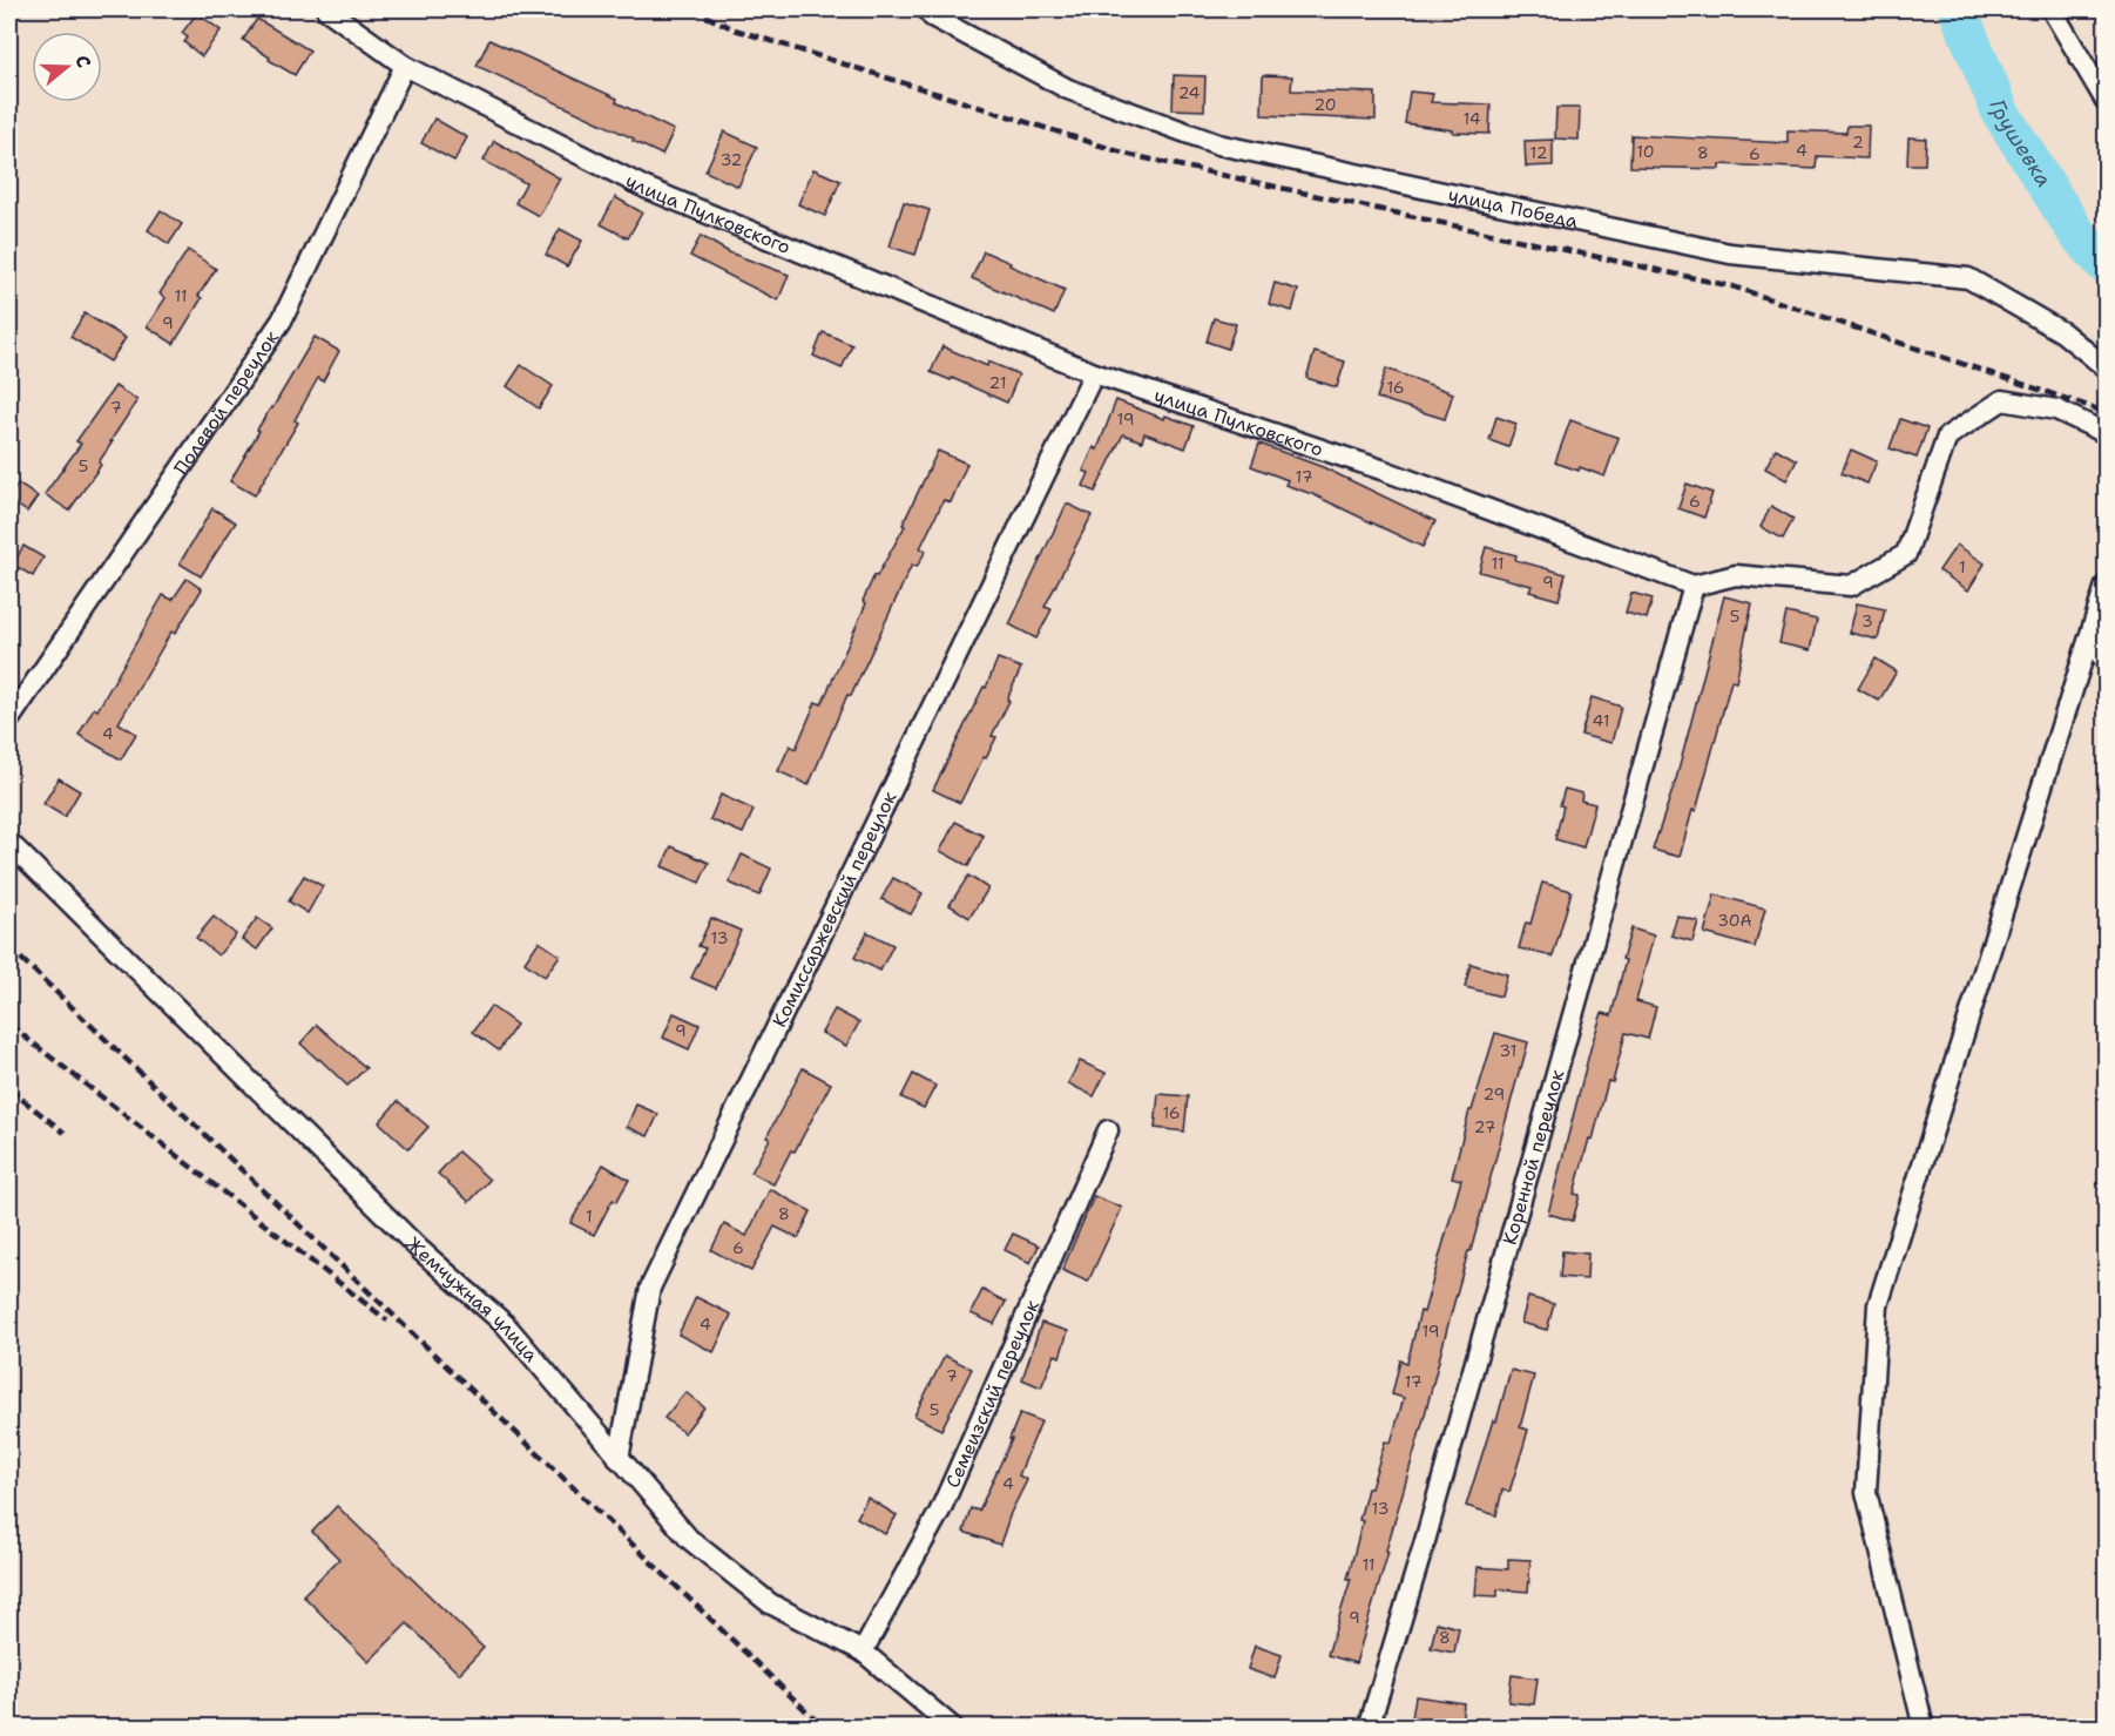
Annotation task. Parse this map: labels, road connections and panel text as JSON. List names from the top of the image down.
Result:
{
  "streets": {
    "street": [
      "улица Победа",
      "улица Пулковского",
      "Полевой переулок",
      "Комиссаржевский переулок",
      "Коренной переулок",
      "Жемчужная улица",
      "Семеизский переулок"
    ]
  },
  "crossings": [
    ["улица Пулковского", "Полевой переулок"],
    ["улица Пулковского", "Комиссаржевский переулок"],
    ["улица Пулковского", "Коренной переулок"],
    ["Комиссаржевский переулок", "Жемчужная улица"],
    ["Жемчужная улица", "Семеизский переулок"]
  ],
  "water": ["Грушевка"],
  "house_numbers": [
    "24",
    "20",
    "14",
    "2",
    "4",
    "10",
    "12",
    "8",
    "6",
    "32",
    "11",
    "9",
    "21",
    "16",
    "7",
    "19",
    "5",
    "17",
    "6",
    "11",
    "1",
    "9",
    "5",
    "3",
    "41",
    "4",
    "30А",
    "13",
    "9",
    "31",
    "29",
    "16",
    "27",
    "8",
    "1",
    "6",
    "4",
    "19",
    "7",
    "17",
    "5",
    "4",
    "13",
    "11",
    "9",
    "8"
  ],
  "north": "right"
}
